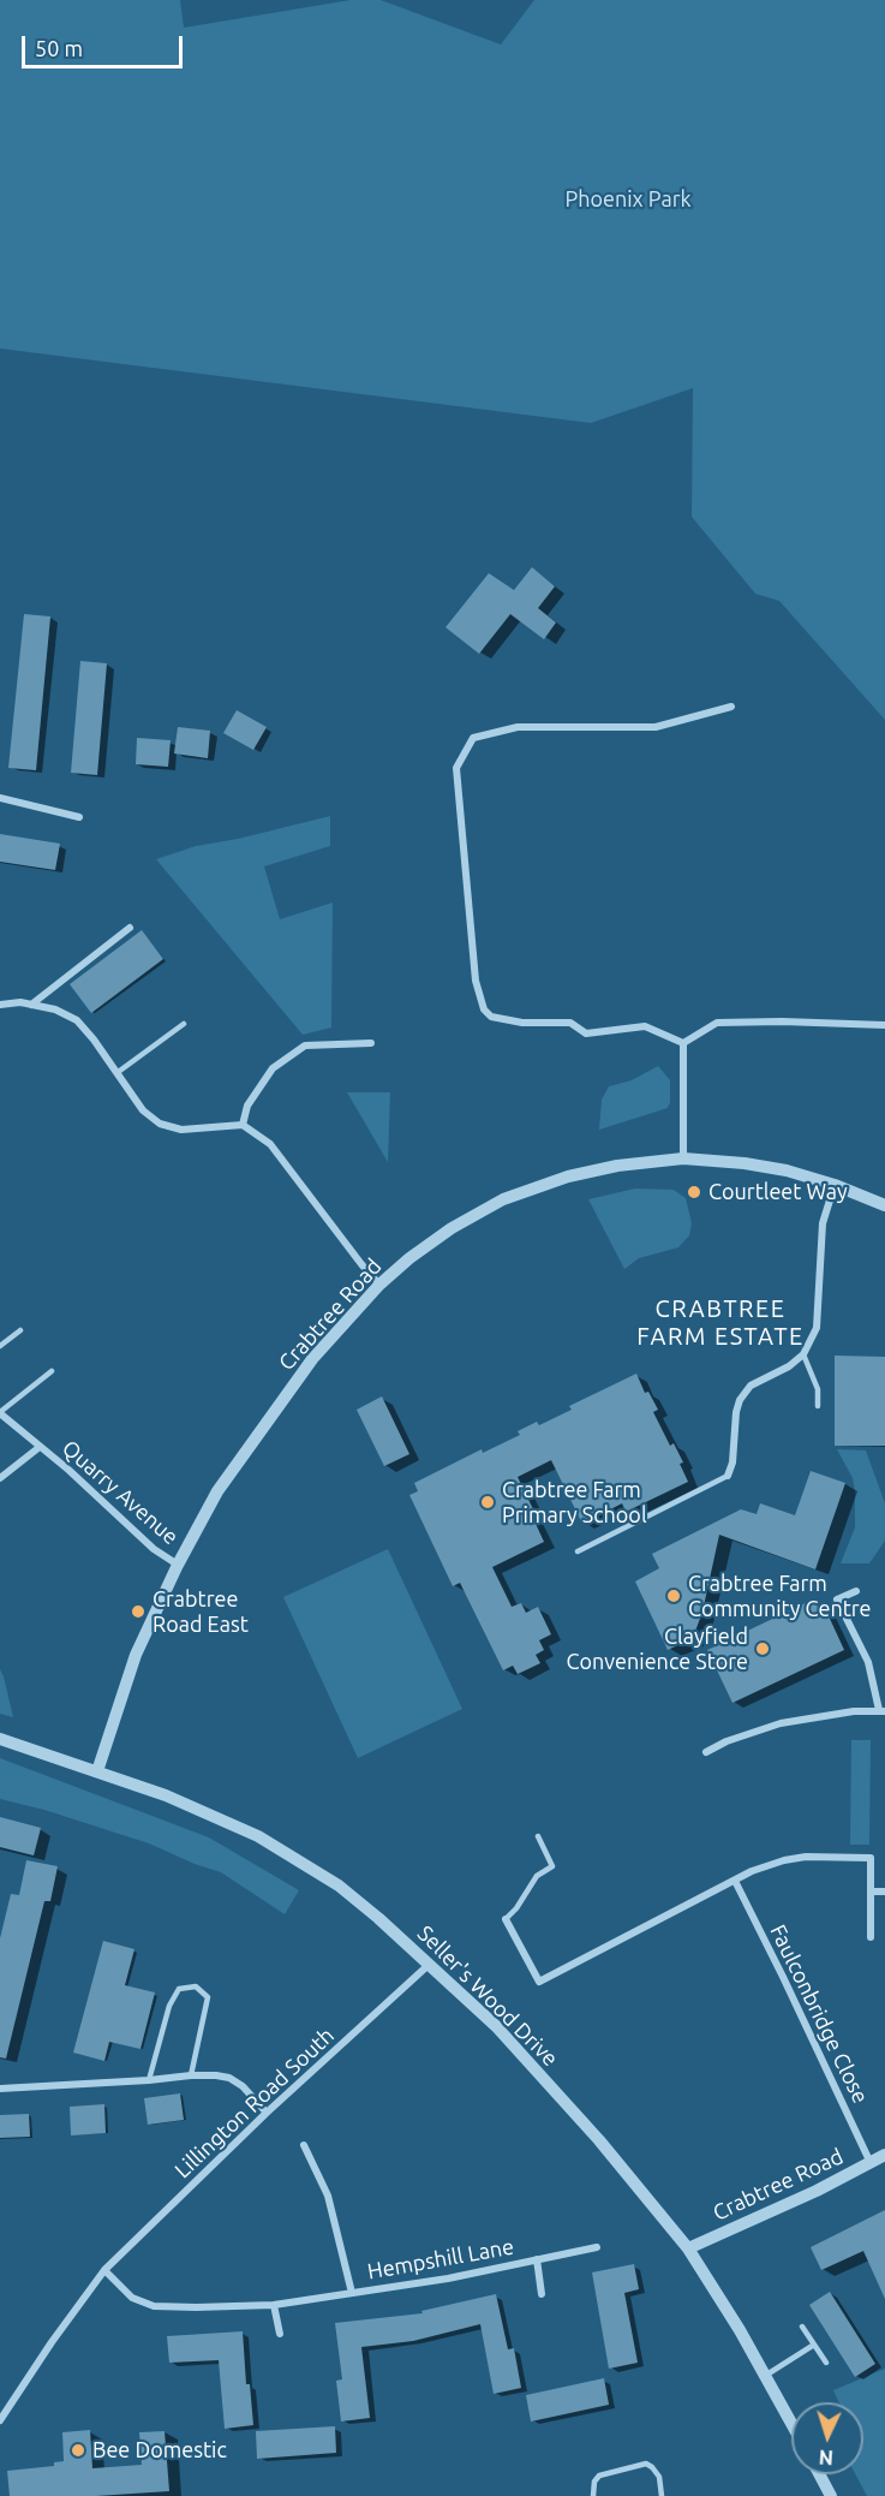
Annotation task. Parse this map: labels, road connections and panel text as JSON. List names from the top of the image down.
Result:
{
  "streets": {
    "street": [
      "Crabtree Road",
      "Quarry Avenue",
      "Seller's Wood Drive",
      "Faulconbridge Close",
      "Lillington Road South",
      "Hempshill Lane"
    ]
  },
  "crossings": [
    ["Crabtree Road", "Quarry Avenue"],
    ["Crabtree Road", "Seller's Wood Drive"],
    ["Crabtree Road", "Faulconbridge Close"],
    ["Seller's Wood Drive", "Lillington Road South"],
    ["Lillington Road South", "Hempshill Lane"]
  ],
  "districts": ["CRABTREE FARM ESTATE"],
  "parks": ["Phoenix Park"],
  "places": [
    "Courtleet Way",
    "Crabtree Farm Primary School",
    "Crabtree Farm Community Centre",
    "Crabtree Road East",
    "Clayfield Convenience Store",
    "Bee Domestic"
  ],
  "scale_bar": "50 m",
  "north": "bottom"
}
